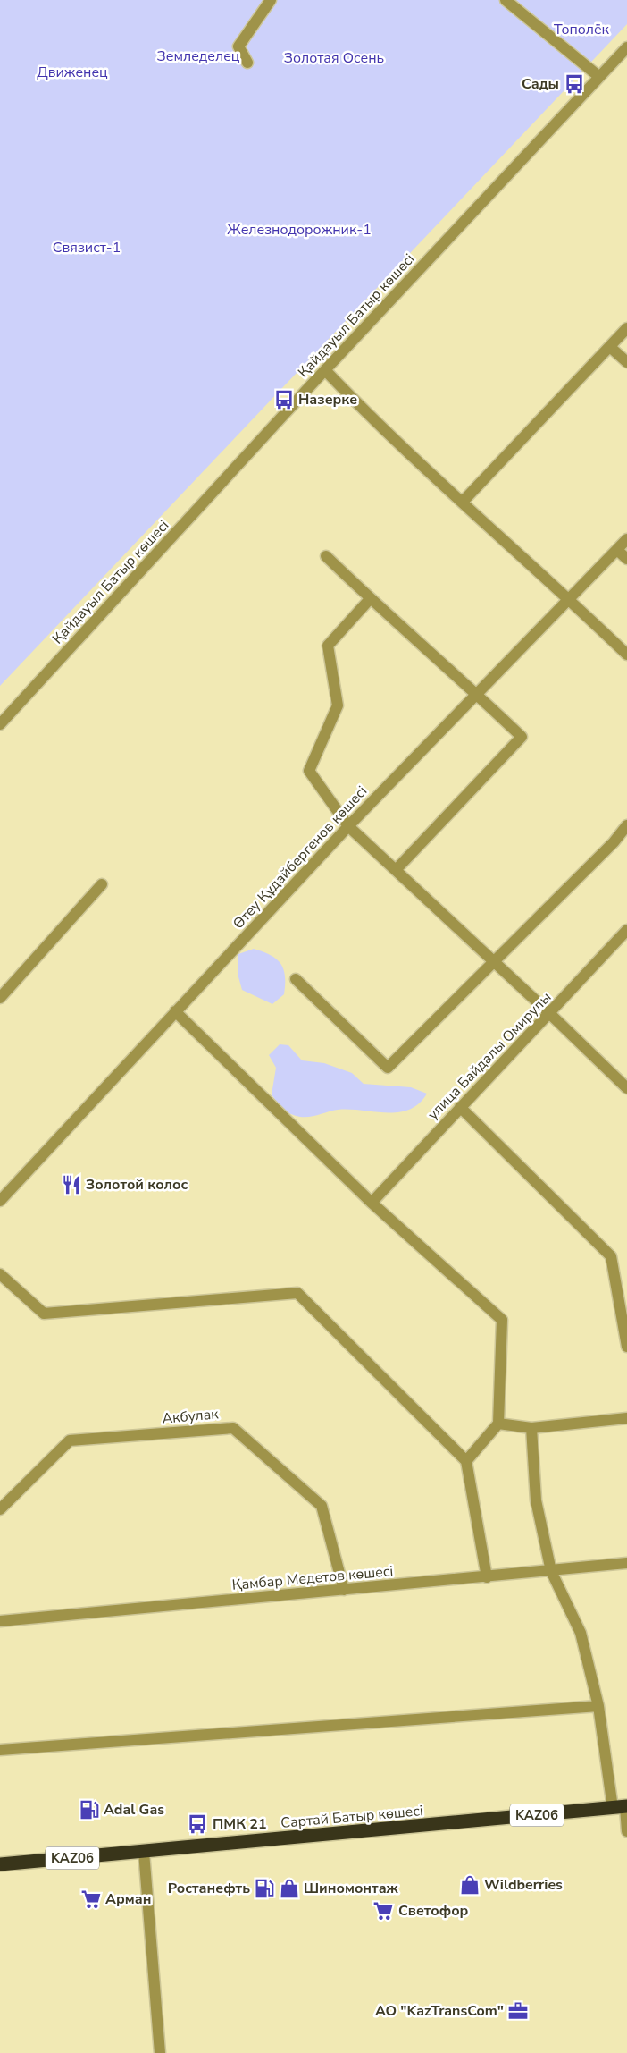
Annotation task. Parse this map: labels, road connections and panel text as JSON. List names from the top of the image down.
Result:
{
  "streets": {
    "highway": ["KАZ06", "Сартай Батыр көшесі"],
    "street": [
      "Қайдауыл Батыр көшесі",
      "Өтеу Құдайбергенов көшесі",
      "улица Байдалы Омирулы",
      "Акбулак",
      "Қамбар Медетов көшесі"
    ]
  },
  "crossings": [
    ["Акбулак", "Қамбар Медетов көшесі"]
  ],
  "parks": [
    "Тополёк",
    "Земледелец",
    "Золотая Осень",
    "Движенец",
    "Железнодорожник-1",
    "Связист-1"
  ],
  "places": {
    "bus stop": ["Сады", "Назерке", "ПМК 21"],
    "restaurant": ["Золотой колос"],
    "fuel station": ["Adal Gas", "Ростанефть"],
    "shop": ["Wildberries", "Шиномонтаж"],
    "supermarket": ["Арман", "Светофор"],
    "office": ["АО \"KazTransCom\""]
  }
}
